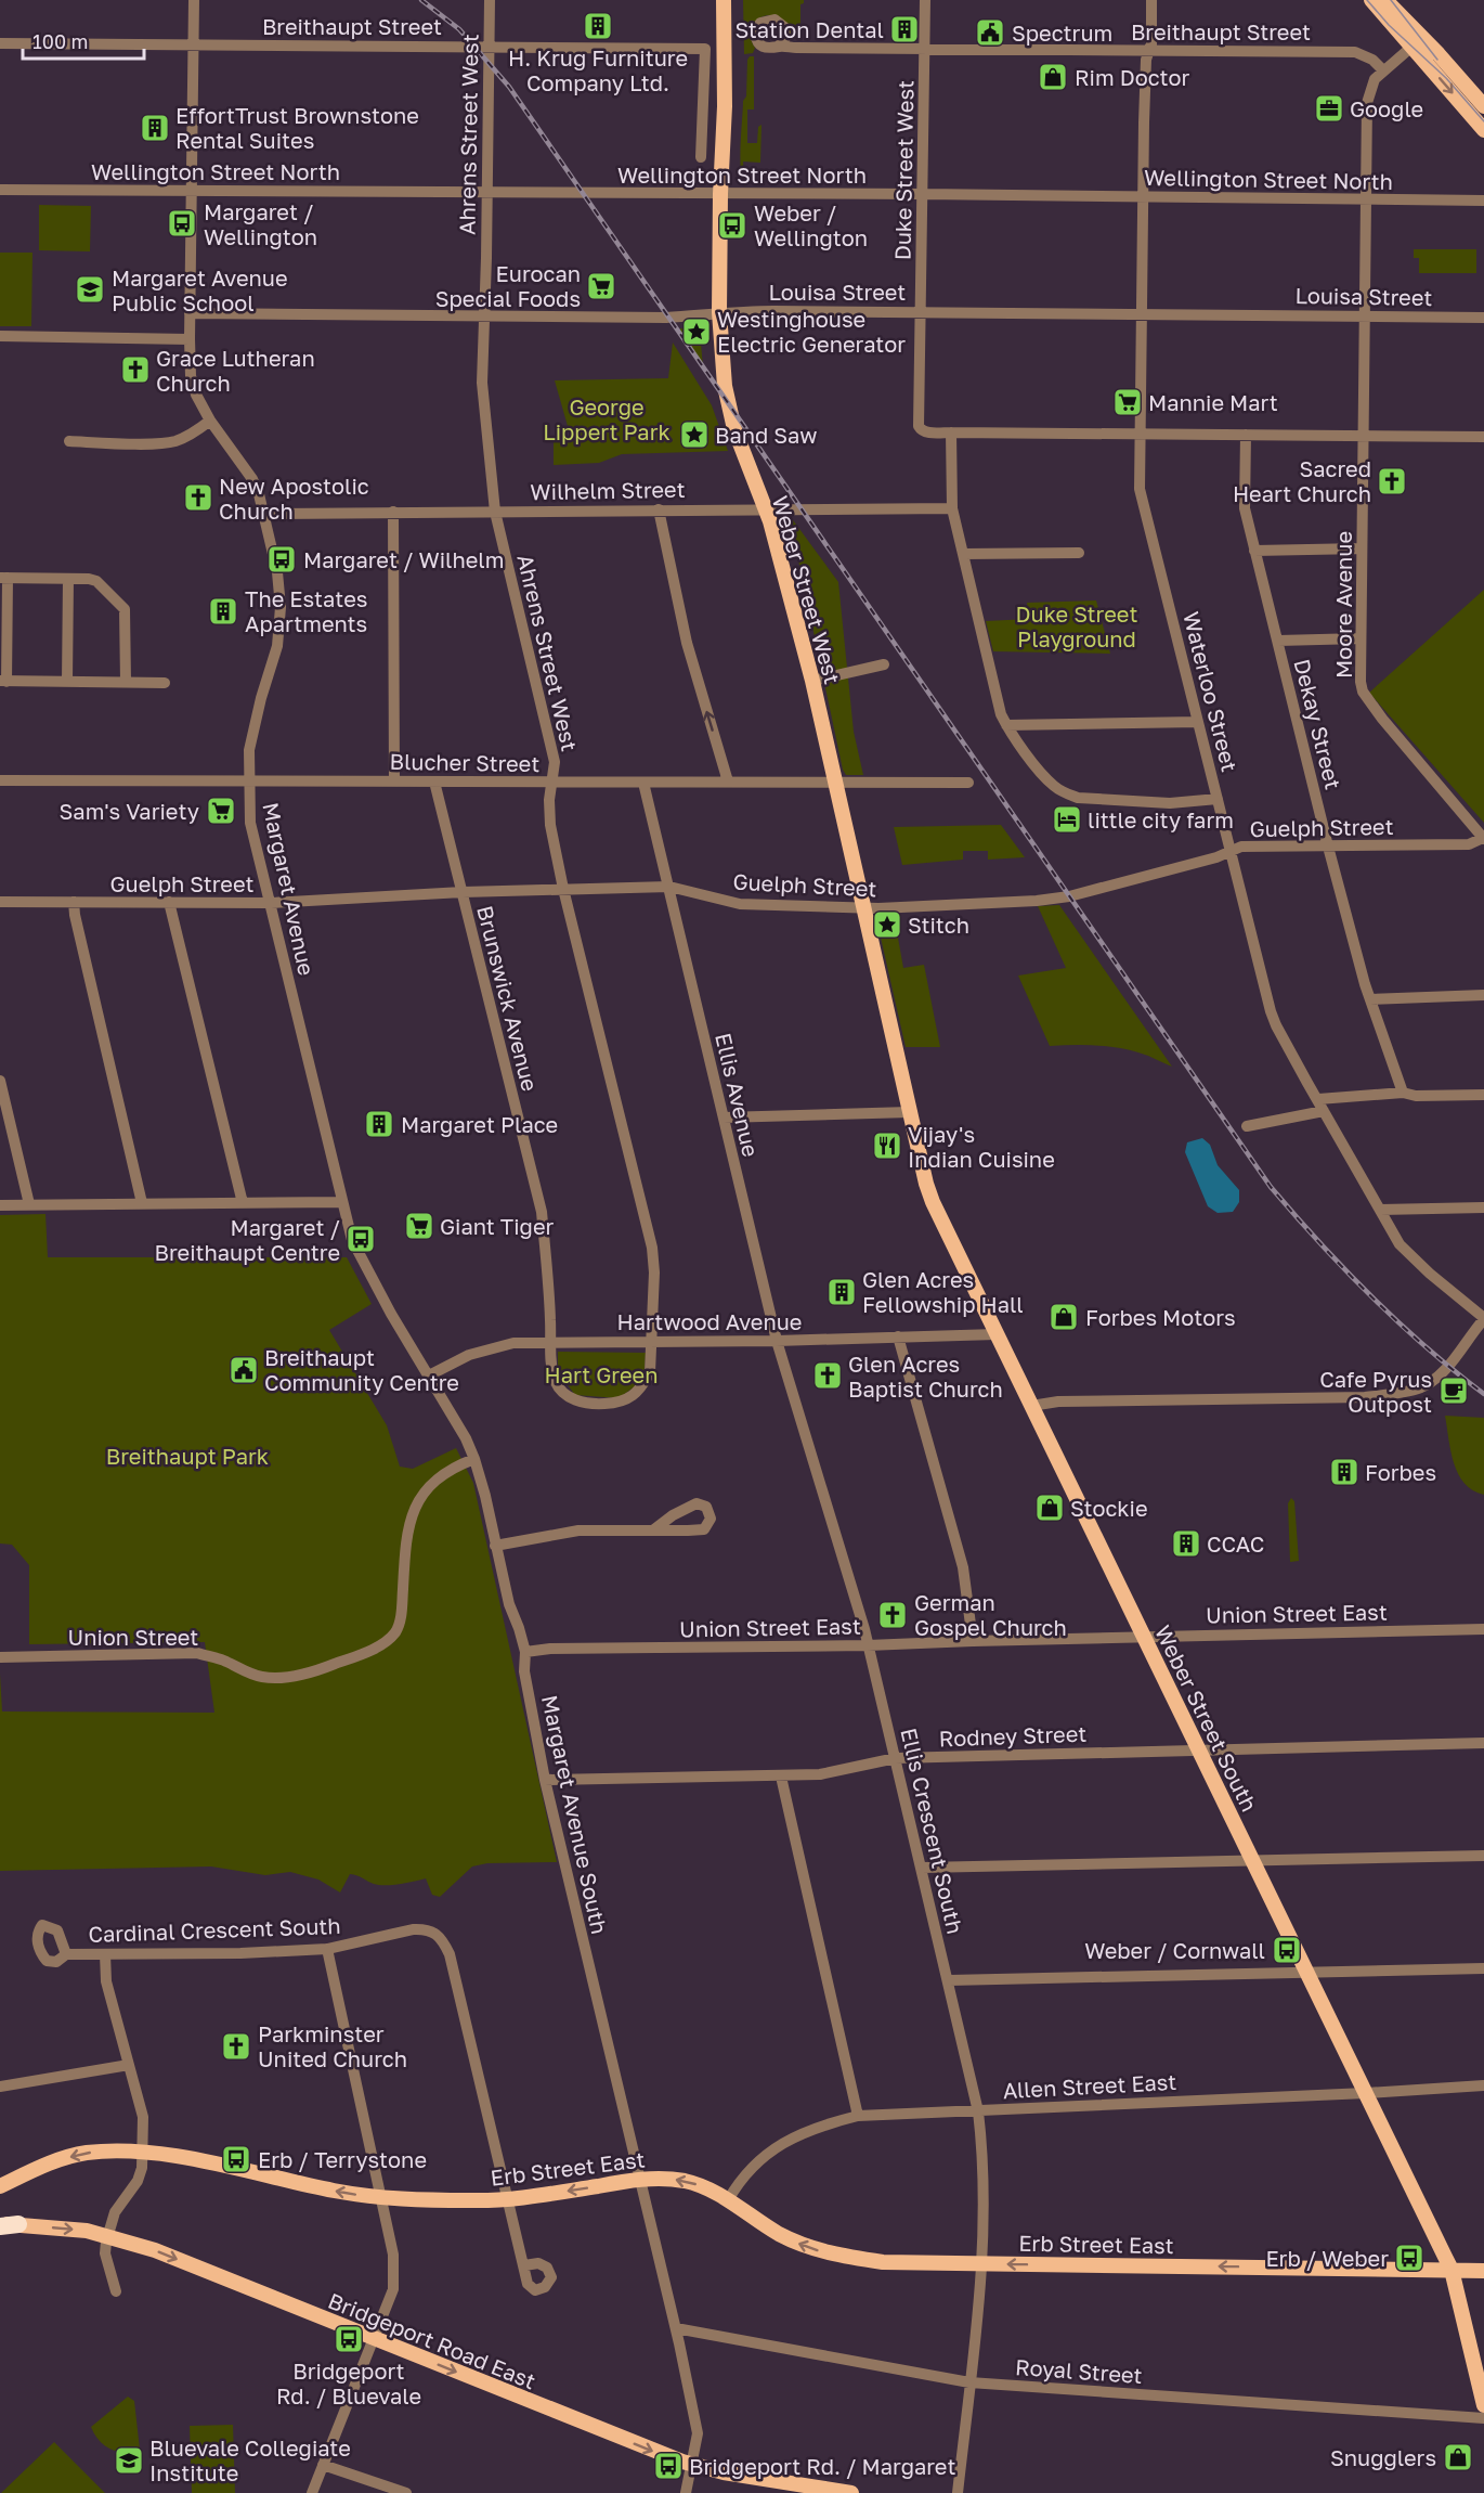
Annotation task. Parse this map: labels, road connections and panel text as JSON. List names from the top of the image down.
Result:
{
  "streets": {
    "main road": [
      "Weber Street West",
      "Weber Street South",
      "Erb Street East",
      "Bridgeport Road East"
    ],
    "street": [
      "Breithaupt Street",
      "Ahrens Street West",
      "Duke Street West",
      "Wellington Street North",
      "Louisa Street",
      "Wilhelm Street",
      "Moore Avenue",
      "Waterloo Street",
      "Dekay Street",
      "Blucher Street",
      "Guelph Street",
      "Margaret Avenue",
      "Brunswick Avenue",
      "Ellis Avenue",
      "Hartwood Avenue",
      "Union Street East",
      "Union Street",
      "Rodney Street",
      "Margaret Avenue South",
      "Ellis Crescent South",
      "Cardinal Crescent South",
      "Allen Street East",
      "Royal Street"
    ]
  },
  "crossings": [
    ["Breithaupt Street", "Ahrens Street West"],
    ["Breithaupt Street", "Duke Street West"],
    ["Breithaupt Street", "Moore Avenue"],
    ["Breithaupt Street", "Waterloo Street"],
    ["Breithaupt Street", "Margaret Avenue"],
    ["Ahrens Street West", "Wellington Street North"],
    ["Ahrens Street West", "Louisa Street"],
    ["Ahrens Street West", "Wilhelm Street"],
    ["Ahrens Street West", "Blucher Street"],
    ["Ahrens Street West", "Guelph Street"],
    ["Ahrens Street West", "Brunswick Avenue"],
    ["Ahrens Street West", "Hartwood Avenue"],
    ["Duke Street West", "Wellington Street North"],
    ["Duke Street West", "Louisa Street"],
    ["Duke Street West", "Moore Avenue"],
    ["Duke Street West", "Waterloo Street"],
    ["Duke Street West", "Dekay Street"],
    ["Wellington Street North", "Weber Street West"],
    ["Wellington Street North", "Moore Avenue"],
    ["Wellington Street North", "Waterloo Street"],
    ["Wellington Street North", "Margaret Avenue"],
    ["Louisa Street", "Weber Street West"],
    ["Louisa Street", "Moore Avenue"],
    ["Louisa Street", "Waterloo Street"],
    ["Louisa Street", "Margaret Avenue"],
    ["Wilhelm Street", "Weber Street West"],
    ["Wilhelm Street", "Margaret Avenue"],
    ["Weber Street West", "Blucher Street"],
    ["Weber Street West", "Guelph Street"],
    ["Weber Street West", "Weber Street South"],
    ["Moore Avenue", "Guelph Street"],
    ["Waterloo Street", "Guelph Street"],
    ["Dekay Street", "Guelph Street"],
    ["Blucher Street", "Margaret Avenue"],
    ["Blucher Street", "Brunswick Avenue"],
    ["Blucher Street", "Ellis Avenue"],
    ["Guelph Street", "Margaret Avenue"],
    ["Guelph Street", "Brunswick Avenue"],
    ["Guelph Street", "Ellis Avenue"],
    ["Margaret Avenue", "Hartwood Avenue"],
    ["Margaret Avenue", "Union Street"],
    ["Margaret Avenue", "Margaret Avenue South"],
    ["Brunswick Avenue", "Hartwood Avenue"],
    ["Ellis Avenue", "Hartwood Avenue"],
    ["Ellis Avenue", "Ellis Crescent South"],
    ["Hartwood Avenue", "Weber Street South"],
    ["Union Street East", "Weber Street South"],
    ["Union Street East", "Margaret Avenue South"],
    ["Union Street East", "Ellis Crescent South"],
    ["Union Street", "Margaret Avenue South"],
    ["Weber Street South", "Rodney Street"],
    ["Weber Street South", "Allen Street East"],
    ["Weber Street South", "Erb Street East"],
    ["Rodney Street", "Margaret Avenue South"],
    ["Rodney Street", "Ellis Crescent South"],
    ["Margaret Avenue South", "Erb Street East"],
    ["Margaret Avenue South", "Bridgeport Road East"],
    ["Margaret Avenue South", "Royal Street"],
    ["Ellis Crescent South", "Allen Street East"],
    ["Ellis Crescent South", "Erb Street East"],
    ["Ellis Crescent South", "Royal Street"],
    ["Cardinal Crescent South", "Erb Street East"],
    ["Allen Street East", "Erb Street East"]
  ],
  "one_way": ["Erb Street East", "Bridgeport Road East"],
  "parks": [
    "George Lippert Park",
    "Duke Street Playground",
    "Hart Green",
    "Breithaupt Park"
  ],
  "places": {
    "building": [
      "H. Krug Furniture Company Ltd.",
      "Station Dental",
      "EffortTrust Brownstone Rental Suites",
      "The Estates Apartments",
      "Margaret Place",
      "Glen Acres Fellowship Hall",
      "Forbes",
      "CCAC"
    ],
    "public building": ["Spectrum", "Breithaupt Community Centre"],
    "shop": [
      "Rim Doctor",
      "Forbes Motors",
      "Stockie",
      "Snugglers"
    ],
    "office": ["Google"],
    "bus stop": [
      "Margaret / Wellington",
      "Weber / Wellington",
      "Margaret / Wilhelm",
      "Margaret / Breithaupt Centre",
      "Weber / Cornwall",
      "Erb / Terrystone",
      "Erb / Weber",
      "Bridgeport Rd. / Bluevale",
      "Bridgeport Rd. / Margaret"
    ],
    "supermarket": [
      "Eurocan Special Foods",
      "Mannie Mart",
      "Sam's Variety",
      "Giant Tiger"
    ],
    "school or university": ["Margaret Avenue Public School", "Bluevale Collegiate Institute"],
    "place": ["Westinghouse Electric Generator", "Band Saw", "Stitch"],
    "church": [
      "Grace Lutheran Church",
      "Sacred Heart Church",
      "New Apostolic Church",
      "Glen Acres Baptist Church",
      "German Gospel Church",
      "Parkminster United Church"
    ],
    "hotel": ["little city farm"],
    "restaurant": ["Vijay's Indian Cuisine"],
    "cafe": ["Cafe Pyrus Outpost"]
  },
  "scale_bar": "100 m"
}
